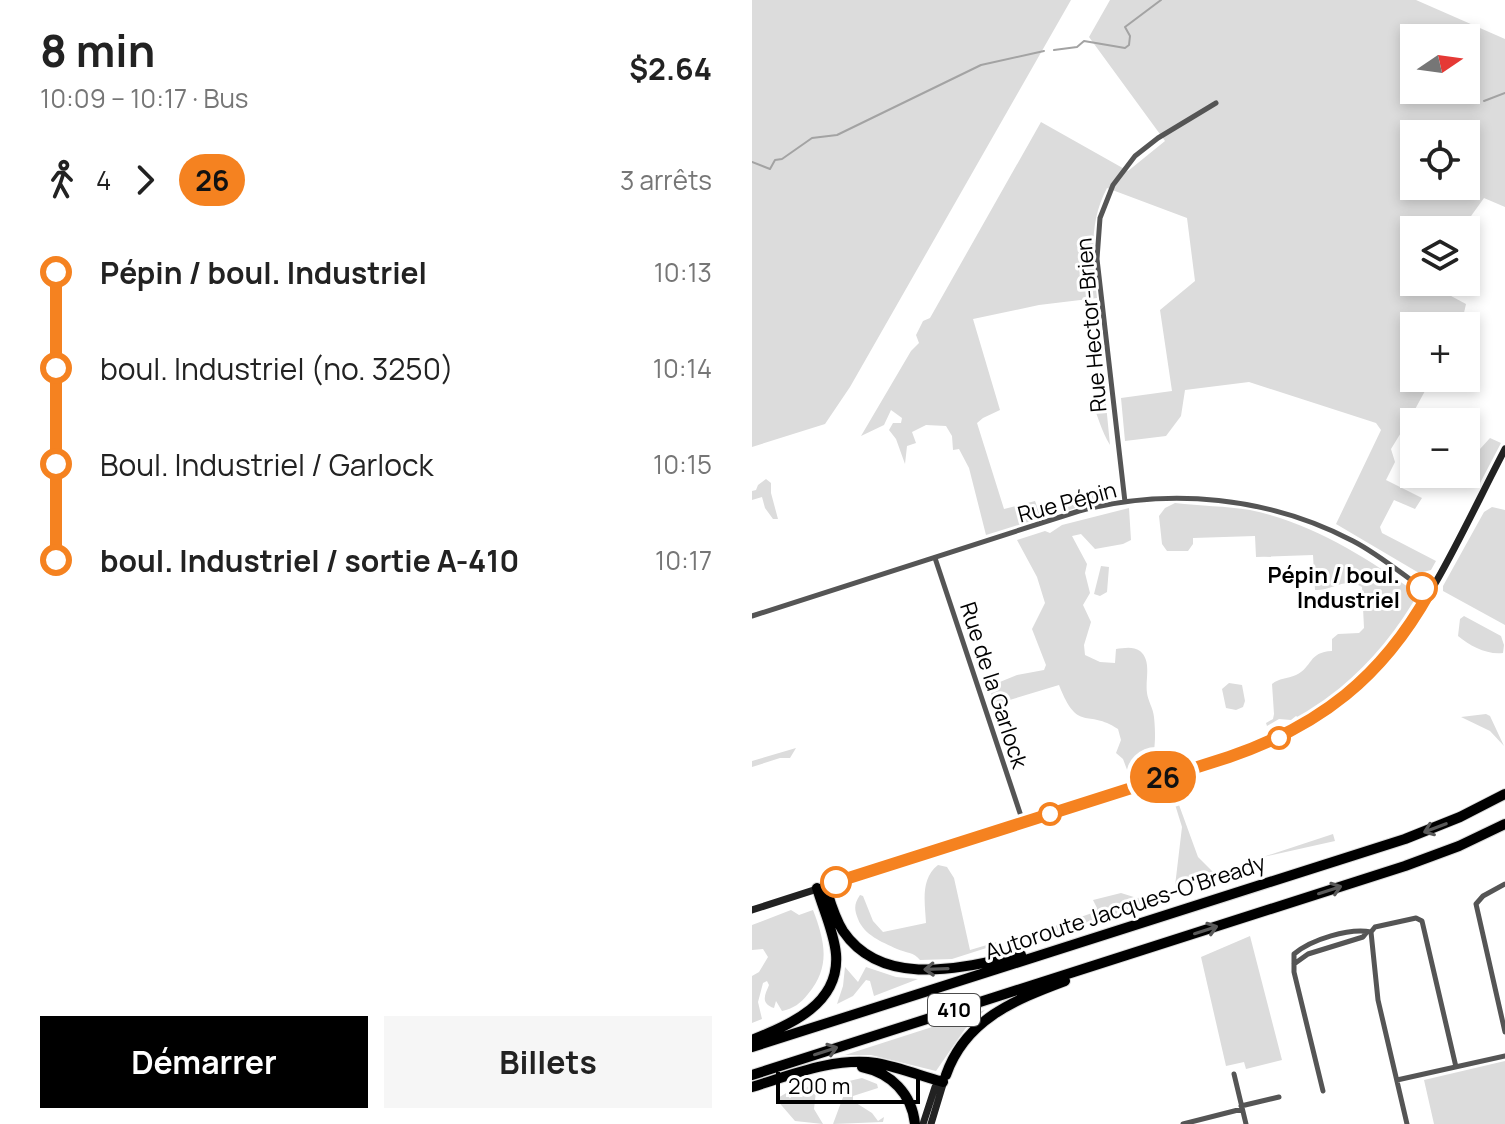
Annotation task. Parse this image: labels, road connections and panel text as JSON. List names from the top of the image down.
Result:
{
  "streets": {
    "highway": ["Autoroute Jacques-O'Bready", "410"],
    "street": ["Rue Hector-Brien", "Rue Pépin", "Rue de la Garlock"]
  },
  "crossings": [
    ["Rue Hector-Brien", "Rue Pépin"],
    ["Rue Pépin", "Rue de la Garlock"]
  ],
  "places": ["Pépin / boul. Industriel"],
  "lines": ["bus line 26"],
  "scale_bar": "200 m",
  "north": "right",
  "page": {
    "heading": ["8 min", "10:09 – 10:17 · Bus", "$2.64"],
    "on_map": "26",
    "map_buttons": ["+", "−"],
    "legs": ["4", "26", "3 arrêts"],
    "list": [
      {
        "name": "Pépin / boul. Industriel",
        "value": "10:13"
      },
      {
        "name": "boul. Industriel (no. 3250)",
        "value": "10:14"
      },
      {
        "name": "Boul. Industriel / Garlock",
        "value": "10:15"
      },
      {
        "name": "boul. Industriel / sortie A-410",
        "value": "10:17"
      }
    ],
    "buttons": ["Démarrer", "Billets"],
    "scale": "200 m"
  }
}
